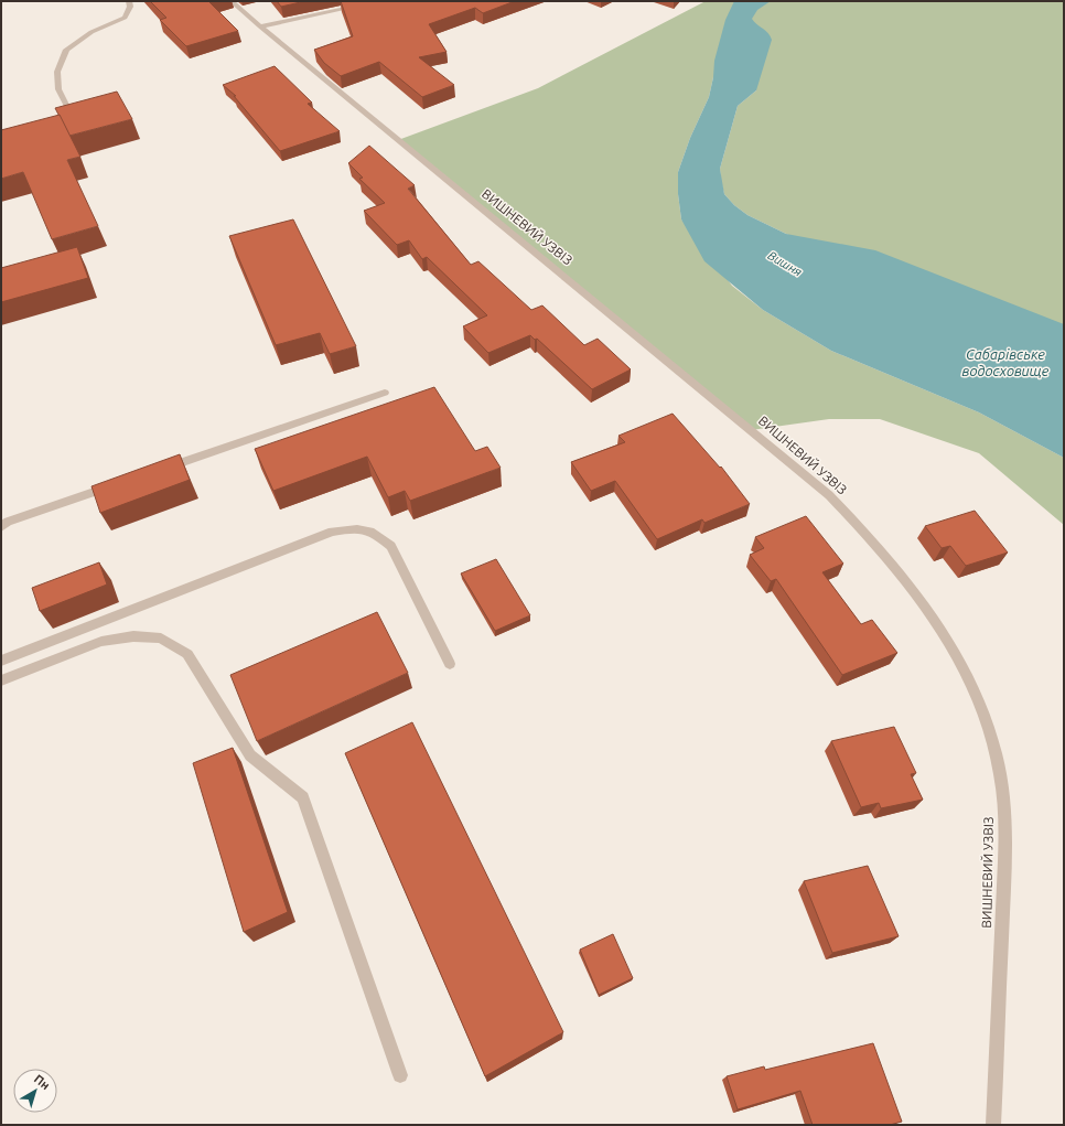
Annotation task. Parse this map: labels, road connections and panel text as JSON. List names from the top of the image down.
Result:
{
  "streets": {
    "street": ["ВИШНЕВИЙ УЗВІЗ"]
  },
  "water": ["Вишня", "Сабарівське водосховище"],
  "north": "top right"
}
